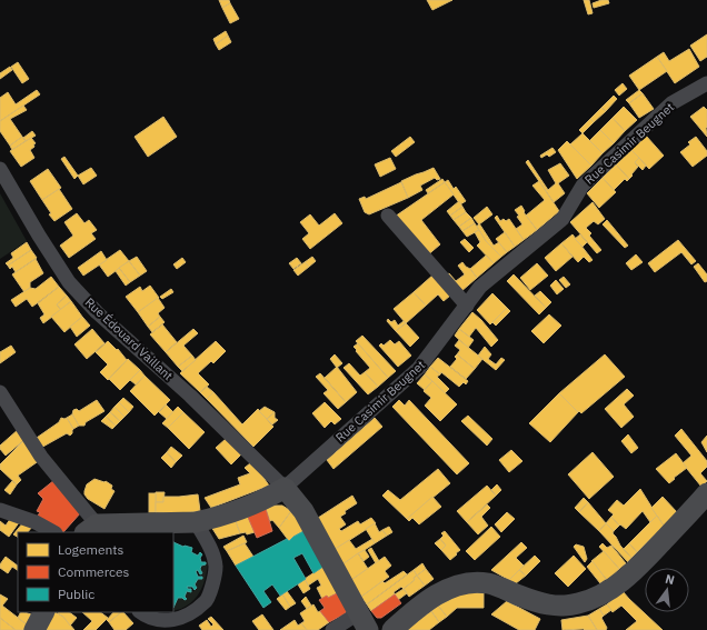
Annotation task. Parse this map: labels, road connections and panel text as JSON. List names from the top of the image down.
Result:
{
  "streets": {
    "street": ["Rue Casimir Beugnet", "Rue Édouard Vaillant"]
  },
  "crossings": [
    ["Rue Casimir Beugnet", "Rue Édouard Vaillant"]
  ],
  "legend": ["Logements", "Commerces", "Public"],
  "north": "top"
}
